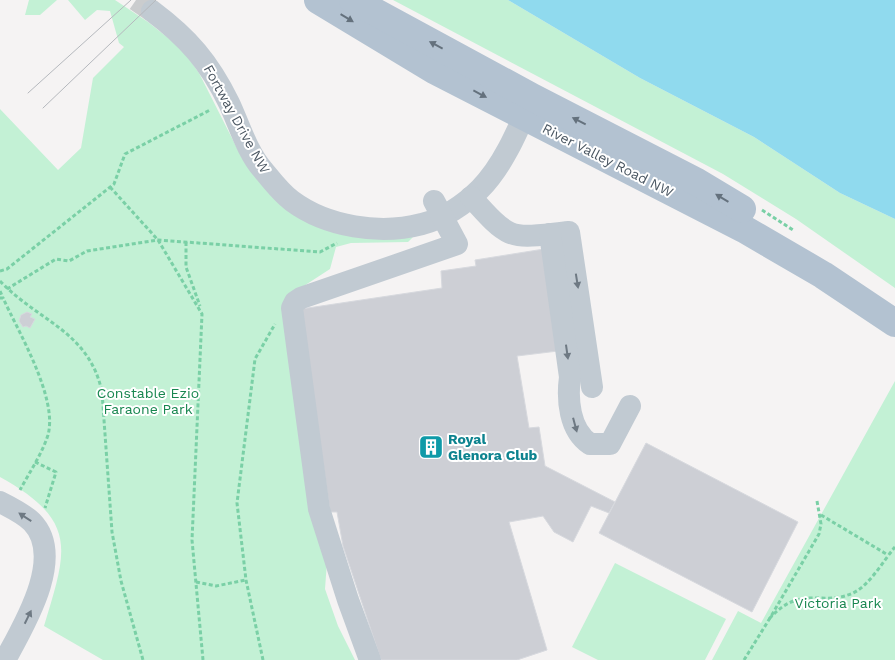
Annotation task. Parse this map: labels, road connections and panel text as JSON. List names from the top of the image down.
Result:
{
  "streets": {
    "main road": ["River Valley Road NW"],
    "street": ["Fortway Drive NW"]
  },
  "crossings": [
    ["Fortway Drive NW", "River Valley Road NW"]
  ],
  "parks": ["Constable Ezio Faraone Park", "Victoria Park"],
  "places": {
    "building": ["Royal Glenora Club"]
  }
}
